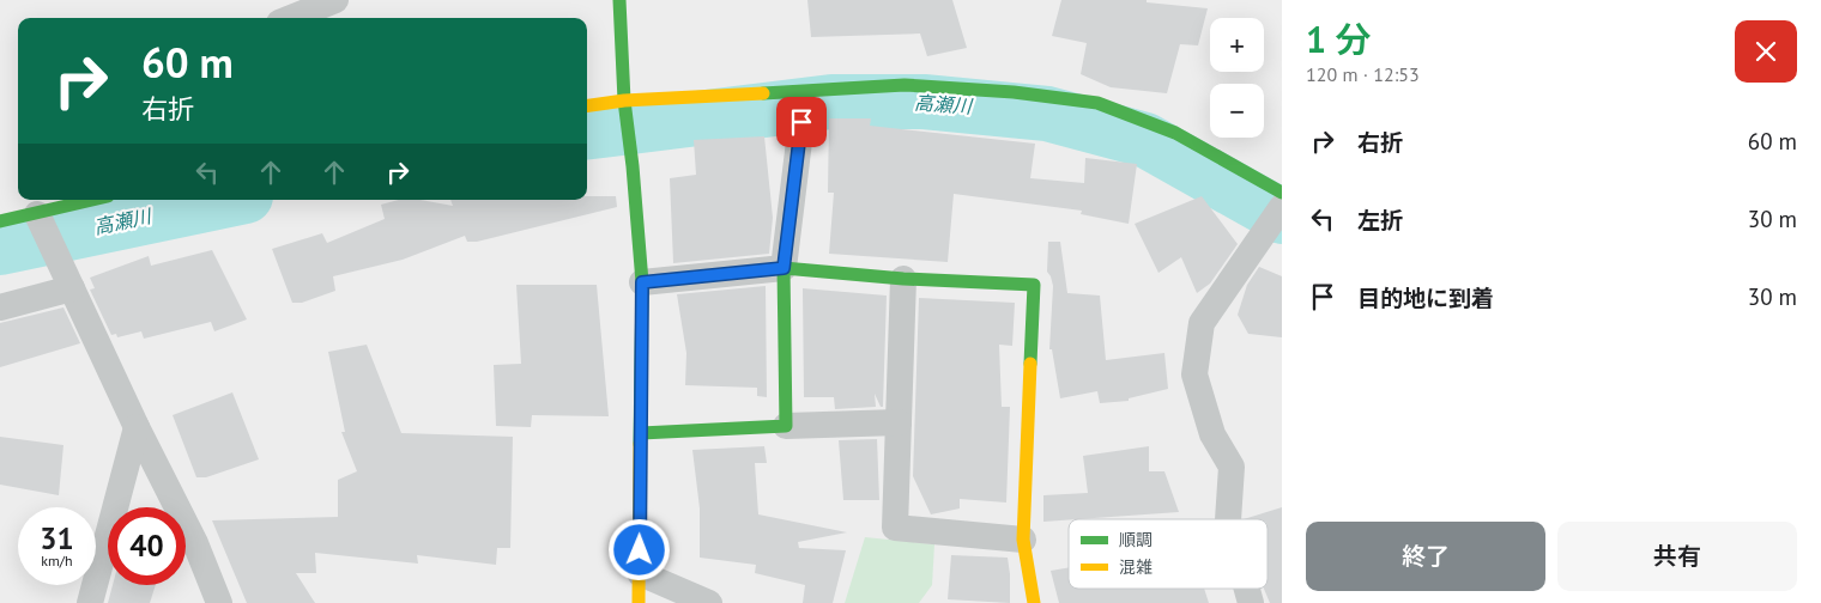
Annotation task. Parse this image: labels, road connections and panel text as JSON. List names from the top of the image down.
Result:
{
  "water": ["高瀬川"],
  "legend": ["順調", "混雑"],
  "page": {
    "heading": ["1 分", "120 m · 12:53"],
    "map_buttons": ["+", "−"],
    "turn": ["60 m", "右折"],
    "list": [
      {
        "name": "右折",
        "value": "60 m"
      },
      {
        "name": "左折",
        "value": "30 m"
      },
      {
        "name": "目的地に到着",
        "value": "30 m"
      }
    ],
    "speed": "31 km/h",
    "limit": "40",
    "buttons": ["終了", "共有"]
  }
}
